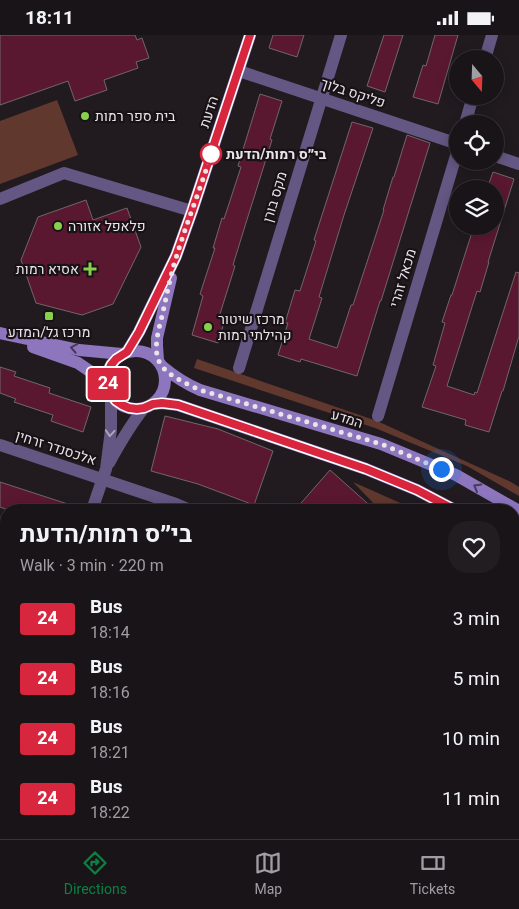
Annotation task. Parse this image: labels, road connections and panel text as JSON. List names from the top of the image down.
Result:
{
  "streets": {
    "street": [
      "פליקס בלוך",
      "הדעת",
      "מקס בורן",
      "מכאל זהרי",
      "המדע",
      "אלכסנדר זרחין"
    ]
  },
  "crossings": [
    ["פליקס בלוך", "הדעת"],
    ["פליקס בלוך", "מקס בורן"],
    ["הדעת", "המדע"]
  ],
  "places": {
    "other": [
      "בית ספר רמות",
      "בי״ס רמות/הדעת",
      "פלאפל אזורה",
      "מרכז שיטור קהילתי רמות"
    ],
    "health": ["אסיא רמות"],
    "transit": ["מרכז גל/המדע"]
  },
  "lines": ["bus line 24"],
  "north": "bottom",
  "page": {
    "status": "18:11",
    "on_map": "24",
    "heading": ["בי״ס רמות/הדעת", "Walk · 3 min · 220 m"],
    "list": [
      {
        "mark": "24",
        "name": "Bus",
        "note": "18:14",
        "value": "3 min"
      },
      {
        "mark": "24",
        "name": "Bus",
        "note": "18:16",
        "value": "5 min"
      },
      {
        "mark": "24",
        "name": "Bus",
        "note": "18:21",
        "value": "10 min"
      },
      {
        "mark": "24",
        "name": "Bus",
        "note": "18:22",
        "value": "11 min"
      }
    ],
    "tabs": ["Directions", "Map", "Tickets"]
  }
}
